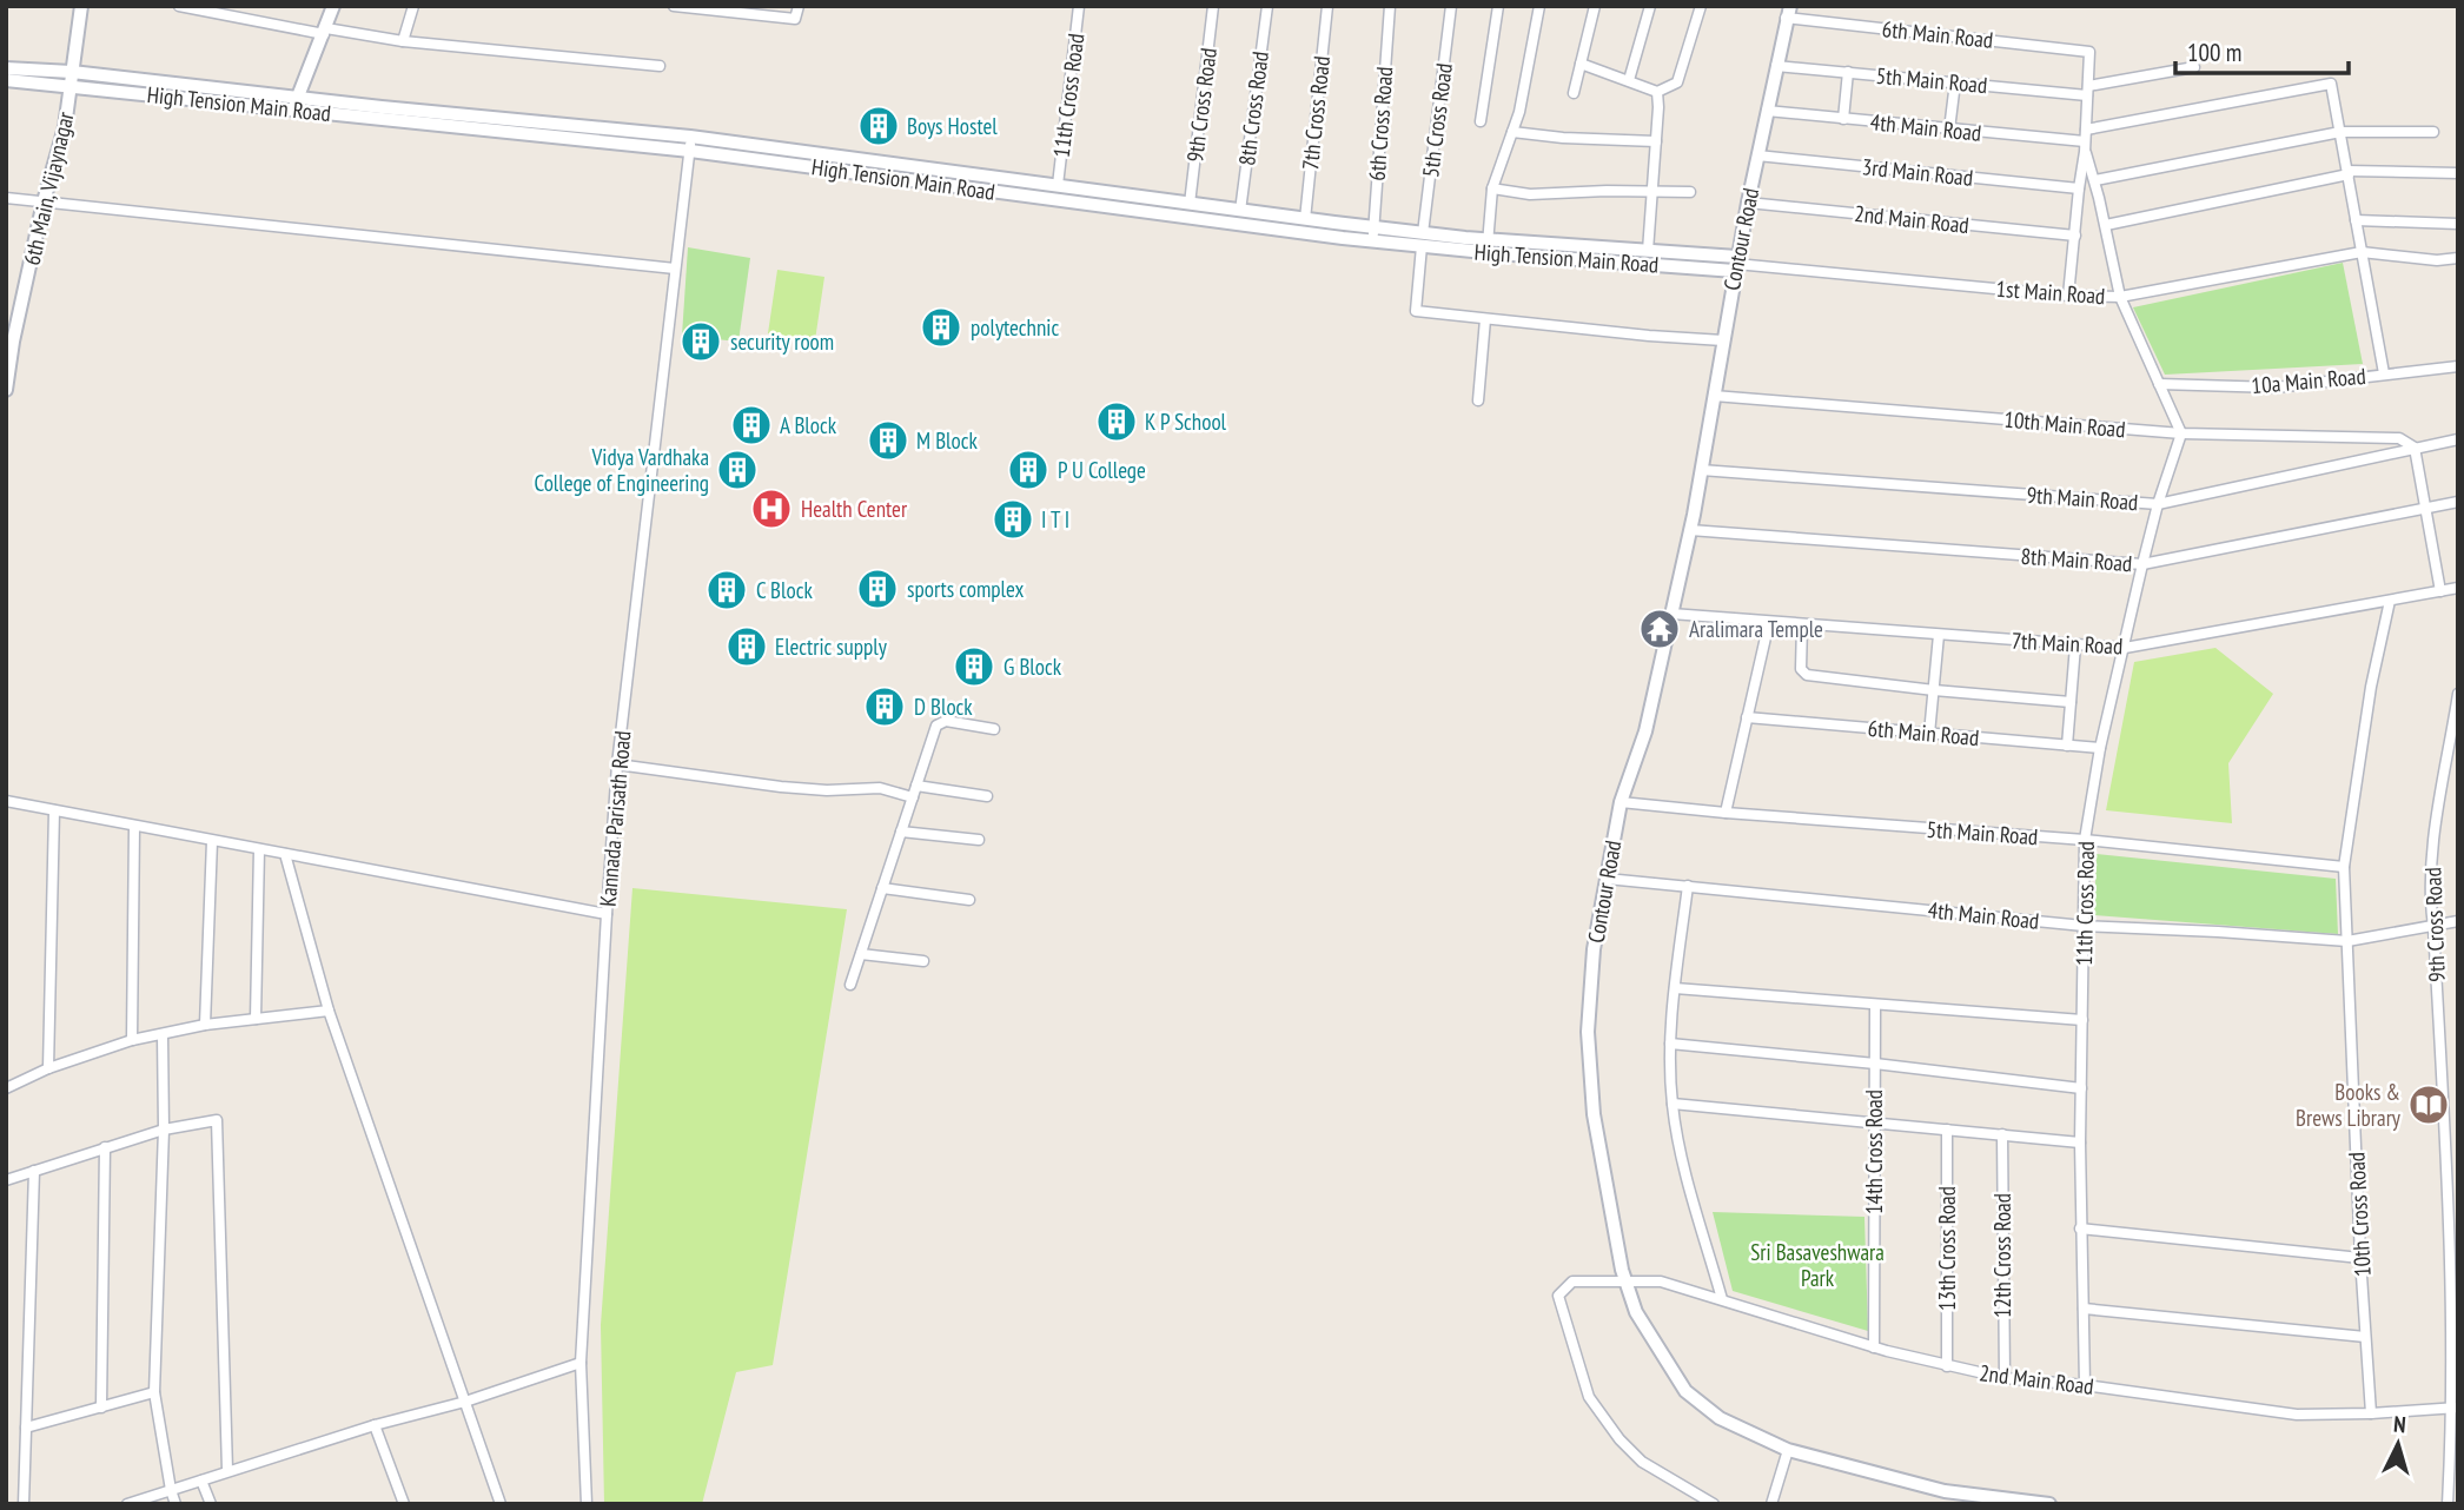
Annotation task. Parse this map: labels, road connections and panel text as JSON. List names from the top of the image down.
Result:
{
  "streets": {
    "main road": ["High Tension Main Road", "6th Main, Vijaynagar", "Contour Road"],
    "street": [
      "6th Main Road",
      "5th Main Road",
      "11th Cross Road",
      "9th Cross Road",
      "8th Cross Road",
      "7th Cross Road",
      "5th Cross Road",
      "6th Cross Road",
      "4th Main Road",
      "3rd Main Road",
      "2nd Main Road",
      "1st Main Road",
      "10a Main Road",
      "10th Main Road",
      "9th Main Road",
      "8th Main Road",
      "7th Main Road",
      "Kannada Parisath Road",
      "14th Cross Road",
      "10th Cross Road",
      "13th Cross Road",
      "12th Cross Road"
    ]
  },
  "crossings": [
    ["6th Main Road", "5th Main Road"],
    ["6th Main Road", "11th Cross Road"],
    ["6th Main Road", "Contour Road"],
    ["5th Main Road", "11th Cross Road"],
    ["5th Main Road", "Contour Road"],
    ["5th Main Road", "10th Cross Road"],
    ["11th Cross Road", "4th Main Road"],
    ["11th Cross Road", "2nd Main Road"],
    ["11th Cross Road", "10th Main Road"],
    ["11th Cross Road", "9th Main Road"],
    ["11th Cross Road", "8th Main Road"],
    ["11th Cross Road", "7th Main Road"],
    ["High Tension Main Road", "5th Cross Road"],
    ["High Tension Main Road", "6th Cross Road"],
    ["High Tension Main Road", "Contour Road"],
    ["High Tension Main Road", "1st Main Road"],
    ["High Tension Main Road", "Kannada Parisath Road"],
    ["9th Cross Road", "4th Main Road"],
    ["9th Cross Road", "2nd Main Road"],
    ["4th Main Road", "Contour Road"],
    ["4th Main Road", "10th Cross Road"],
    ["3rd Main Road", "Contour Road"],
    ["2nd Main Road", "Contour Road"],
    ["2nd Main Road", "14th Cross Road"],
    ["2nd Main Road", "10th Cross Road"],
    ["2nd Main Road", "13th Cross Road"],
    ["2nd Main Road", "12th Cross Road"],
    ["Contour Road", "1st Main Road"],
    ["Contour Road", "10th Main Road"],
    ["Contour Road", "9th Main Road"],
    ["Contour Road", "8th Main Road"],
    ["Contour Road", "7th Main Road"],
    ["10th Main Road", "9th Main Road"],
    ["7th Main Road", "10th Cross Road"]
  ],
  "parks": ["Sri Basaveshwara Park"],
  "places": {
    "building": [
      "Boys Hostel",
      "polytechnic",
      "security room",
      "K P School",
      "A Block",
      "M Block",
      "Vidya Vardhaka College of Engineering",
      "P U College",
      "I T I",
      "sports complex",
      "C Block",
      "Electric supply",
      "G Block",
      "D Block"
    ],
    "hospital": ["Health Center"],
    "temple": ["Aralimara Temple"],
    "library": ["Books & Brews Library"]
  },
  "scale_bar": "100 m",
  "north": "top"
}
